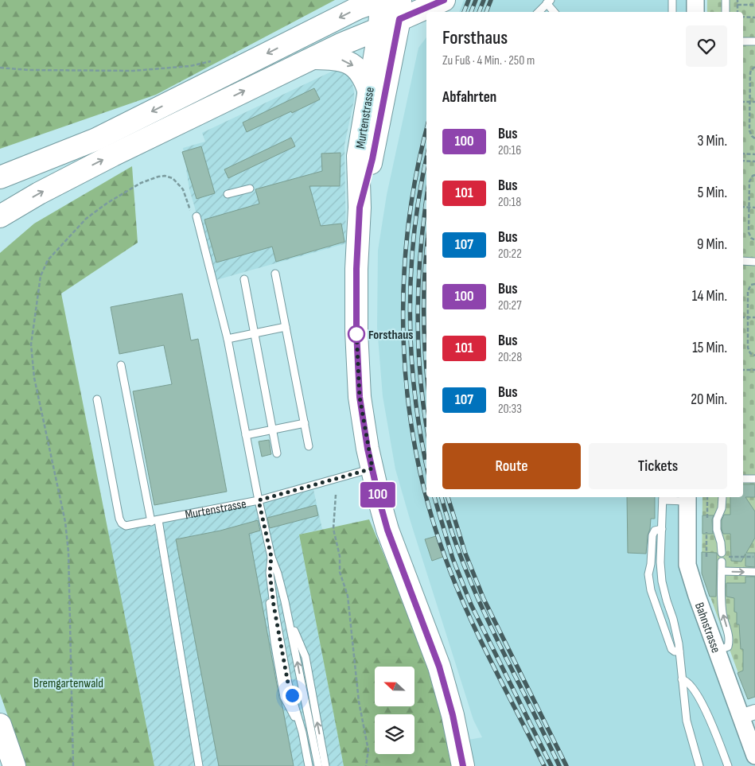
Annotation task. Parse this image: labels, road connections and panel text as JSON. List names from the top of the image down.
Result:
{
  "streets": {
    "main road": ["Murtenstrasse"],
    "street": ["Bahnstrasse"]
  },
  "parks": ["Bremgartenwald"],
  "places": ["Forsthaus"],
  "lines": ["bus line 100"],
  "north": "left",
  "page": {
    "on_map": "100",
    "heading": [
      ["Forsthaus", "Zu Fuß · 4 Min. · 250 m"],
      "Abfahrten"
    ],
    "list": [
      {
        "mark": "100",
        "name": "Bus",
        "note": "20:16",
        "value": "3 Min."
      },
      {
        "mark": "101",
        "name": "Bus",
        "note": "20:18",
        "value": "5 Min."
      },
      {
        "mark": "107",
        "name": "Bus",
        "note": "20:22",
        "value": "9 Min."
      },
      {
        "mark": "100",
        "name": "Bus",
        "note": "20:27",
        "value": "14 Min."
      },
      {
        "mark": "101",
        "name": "Bus",
        "note": "20:28",
        "value": "15 Min."
      },
      {
        "mark": "107",
        "name": "Bus",
        "note": "20:33",
        "value": "20 Min."
      }
    ],
    "buttons": ["Route", "Tickets"]
  }
}
